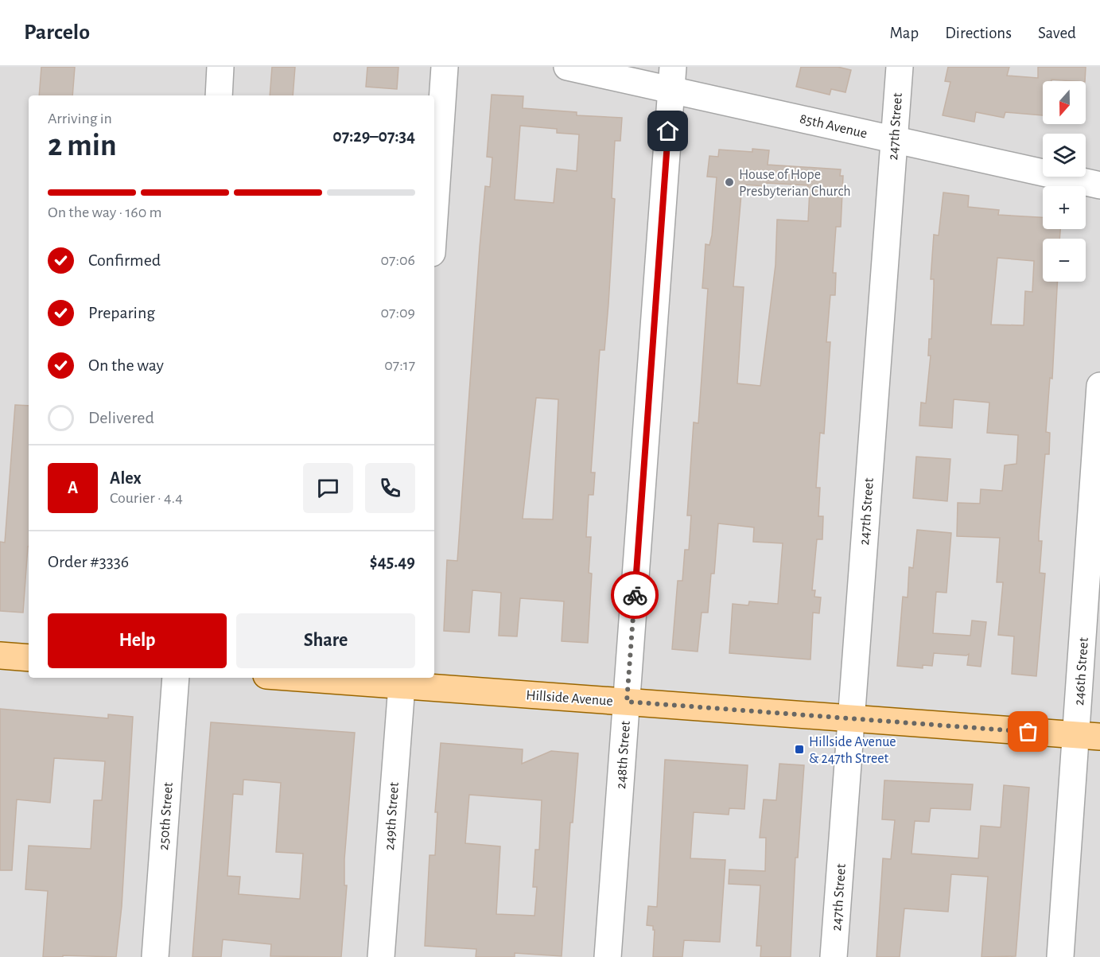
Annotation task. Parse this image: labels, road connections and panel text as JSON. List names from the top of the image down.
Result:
{
  "streets": {
    "main road": ["Hillside Avenue"],
    "street": [
      "85th Avenue",
      "247th Street",
      "246th Street",
      "248th Street",
      "250th Street",
      "249th Street"
    ]
  },
  "crossings": [
    ["85th Avenue", "247th Street"],
    ["85th Avenue", "248th Street"],
    ["247th Street", "Hillside Avenue"],
    ["246th Street", "Hillside Avenue"],
    ["Hillside Avenue", "248th Street"],
    ["Hillside Avenue", "249th Street"]
  ],
  "places": {
    "other": ["House of Hope Presbyterian Church"],
    "transit": ["Hillside Avenue & 247th Street"]
  },
  "north": "bottom",
  "page": {
    "header": "Parcelo",
    "nav": ["Map", "Directions", "Saved"],
    "map_buttons": ["+", "−"],
    "heading": ["2 min", "Arriving in", "07:29–07:34"],
    "panel": [
      "Alex",
      "Courier · 4.4",
      "Order #3336",
      "$45.49"
    ],
    "bar": "On the way · 160 m",
    "list": [
      ["Confirmed", "07:06"],
      ["Preparing", "07:09"],
      ["On the way", "07:17"],
      "Delivered"
    ],
    "round": "A",
    "buttons": ["Help", "Share"]
  }
}
